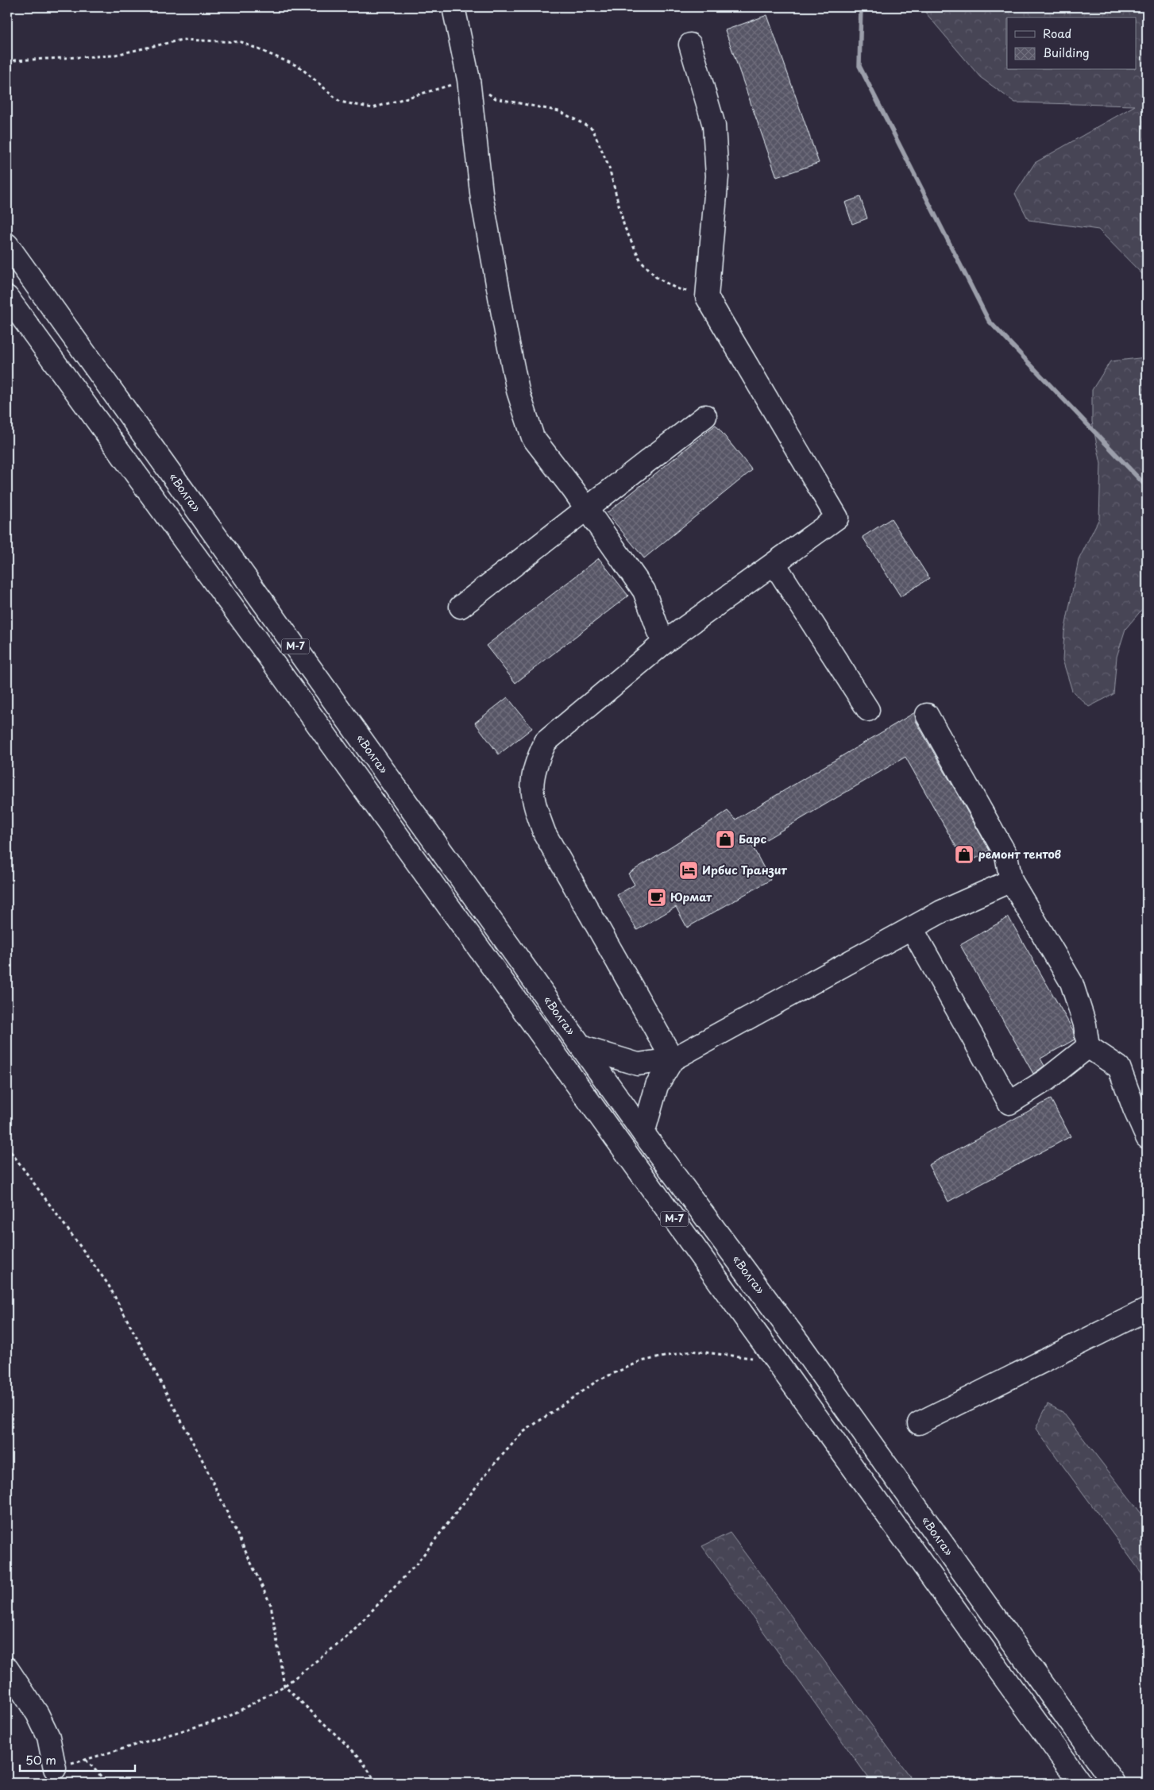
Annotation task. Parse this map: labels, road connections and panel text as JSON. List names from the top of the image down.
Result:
{
  "streets": {
    "main road": ["«Волга»", "М-7"]
  },
  "places": {
    "shop": ["Барс", "ремонт тентов"],
    "hotel": ["Ирбис Транзит"],
    "cafe": ["Юрмат"]
  },
  "legend": ["Road", "Building"],
  "scale_bar": "50 m"
}
